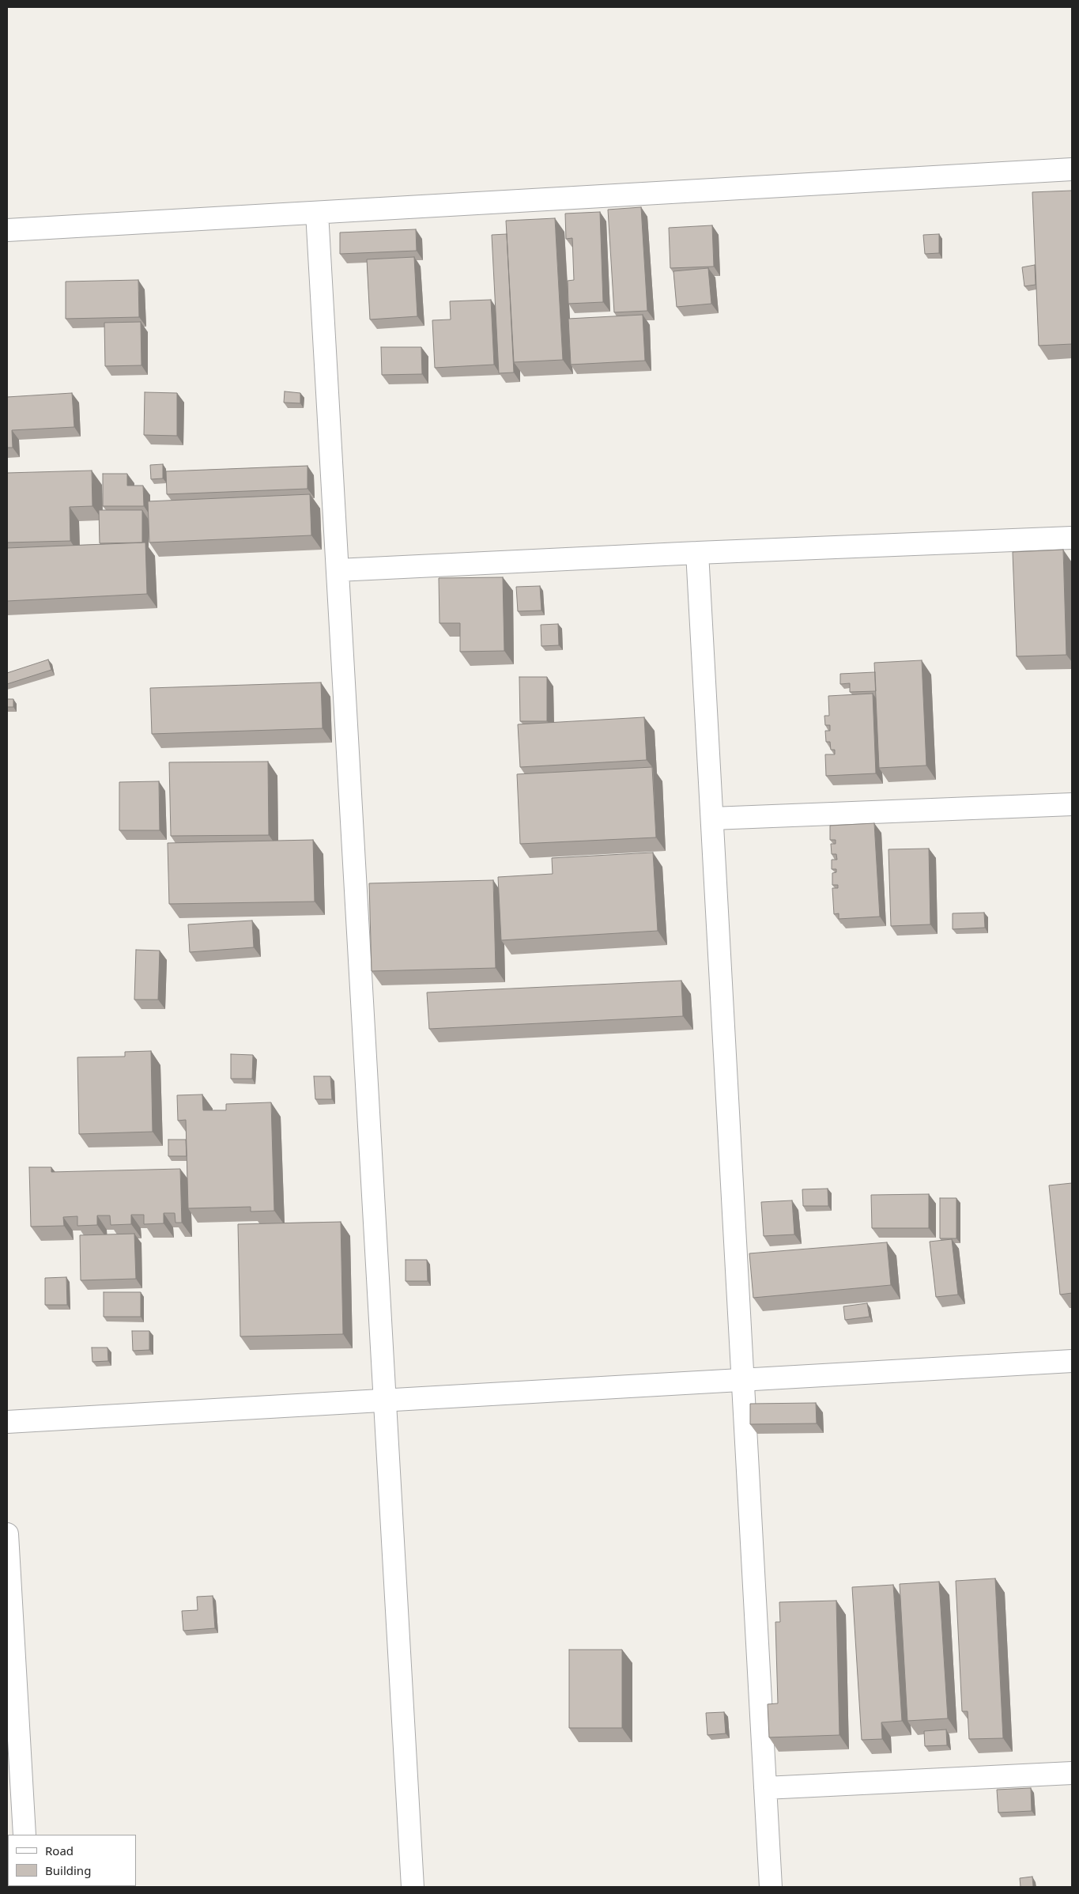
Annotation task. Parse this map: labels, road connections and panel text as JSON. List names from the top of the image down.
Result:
{
  "legend": ["Road", "Building"]
}
